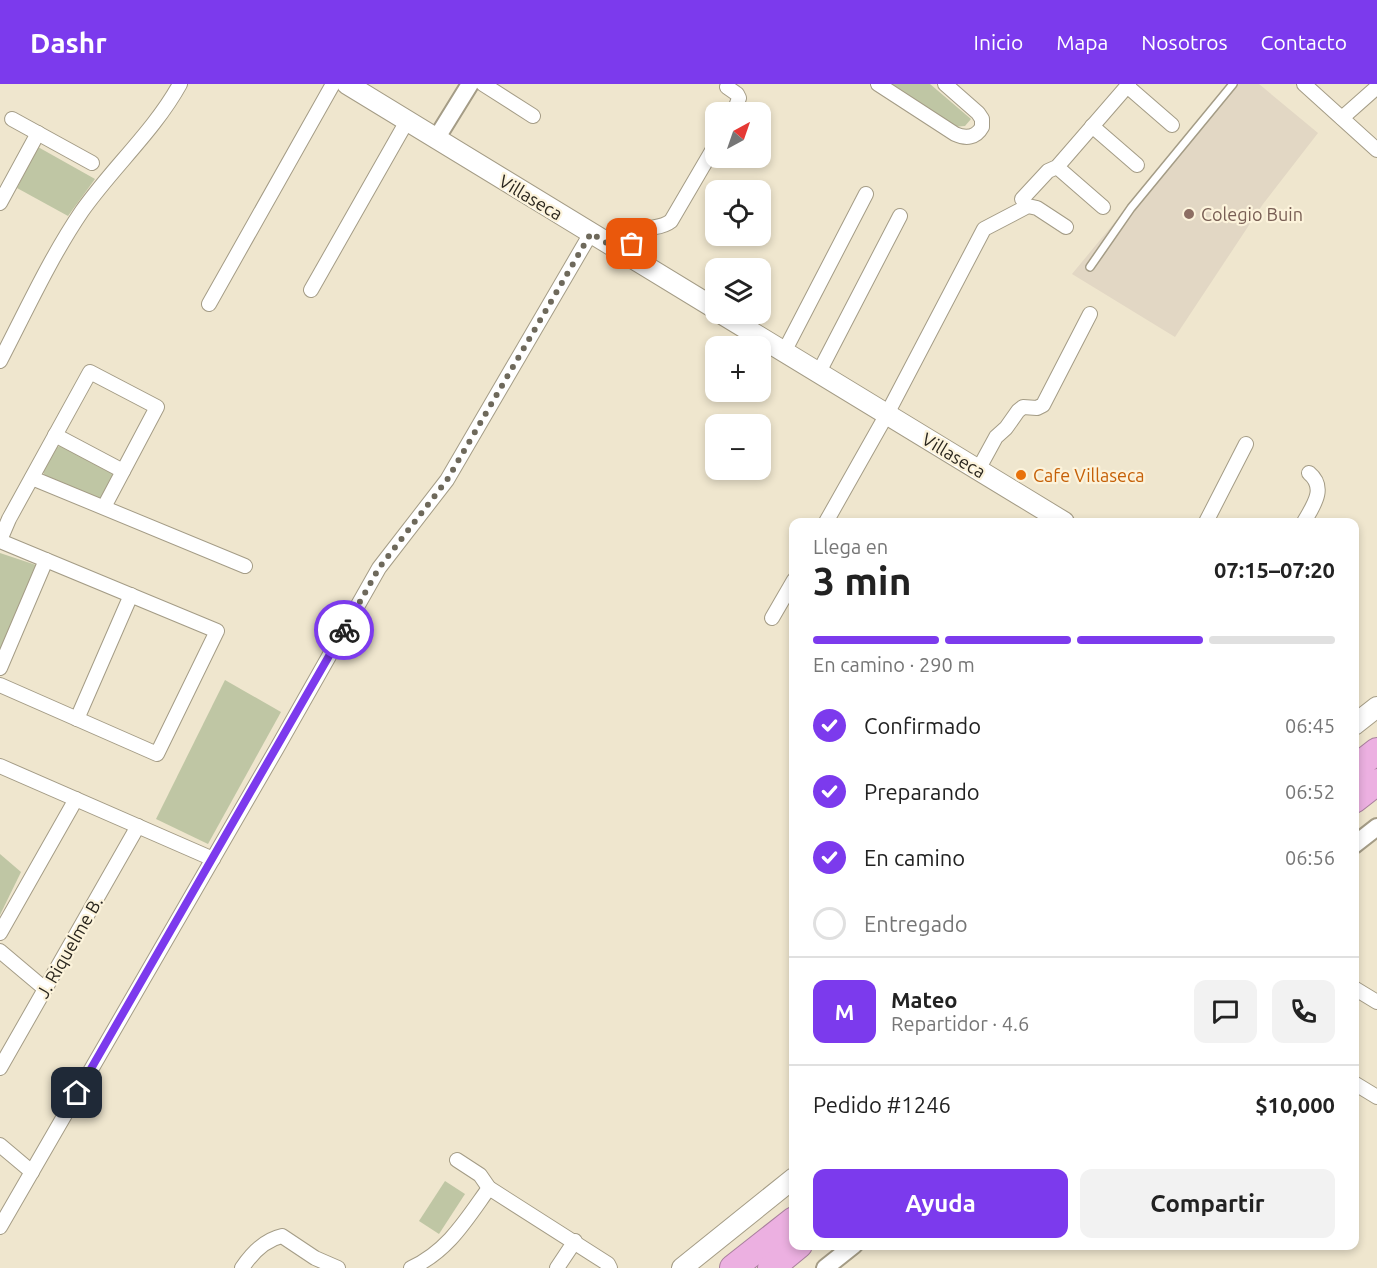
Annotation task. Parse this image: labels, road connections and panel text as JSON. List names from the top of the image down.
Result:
{
  "streets": {
    "main road": ["Villaseca"],
    "street": ["J. Riquelme B."]
  },
  "places": ["Colegio Buin", "Cafe Villaseca"],
  "north": "top right",
  "page": {
    "header": "Dashr",
    "nav": [
      "Inicio",
      "Mapa",
      "Nosotros",
      "Contacto"
    ],
    "map_buttons": ["+", "−"],
    "heading": ["3 min", "Llega en", "07:15–07:20"],
    "panel": [
      "Mateo",
      "Repartidor · 4.6",
      "Pedido #1246",
      "$10,000"
    ],
    "bar": "En camino · 290 m",
    "list": [
      ["Confirmado", "06:45"],
      ["Preparando", "06:52"],
      ["En camino", "06:56"],
      "Entregado"
    ],
    "round": "M",
    "buttons": ["Ayuda", "Compartir"]
  }
}
